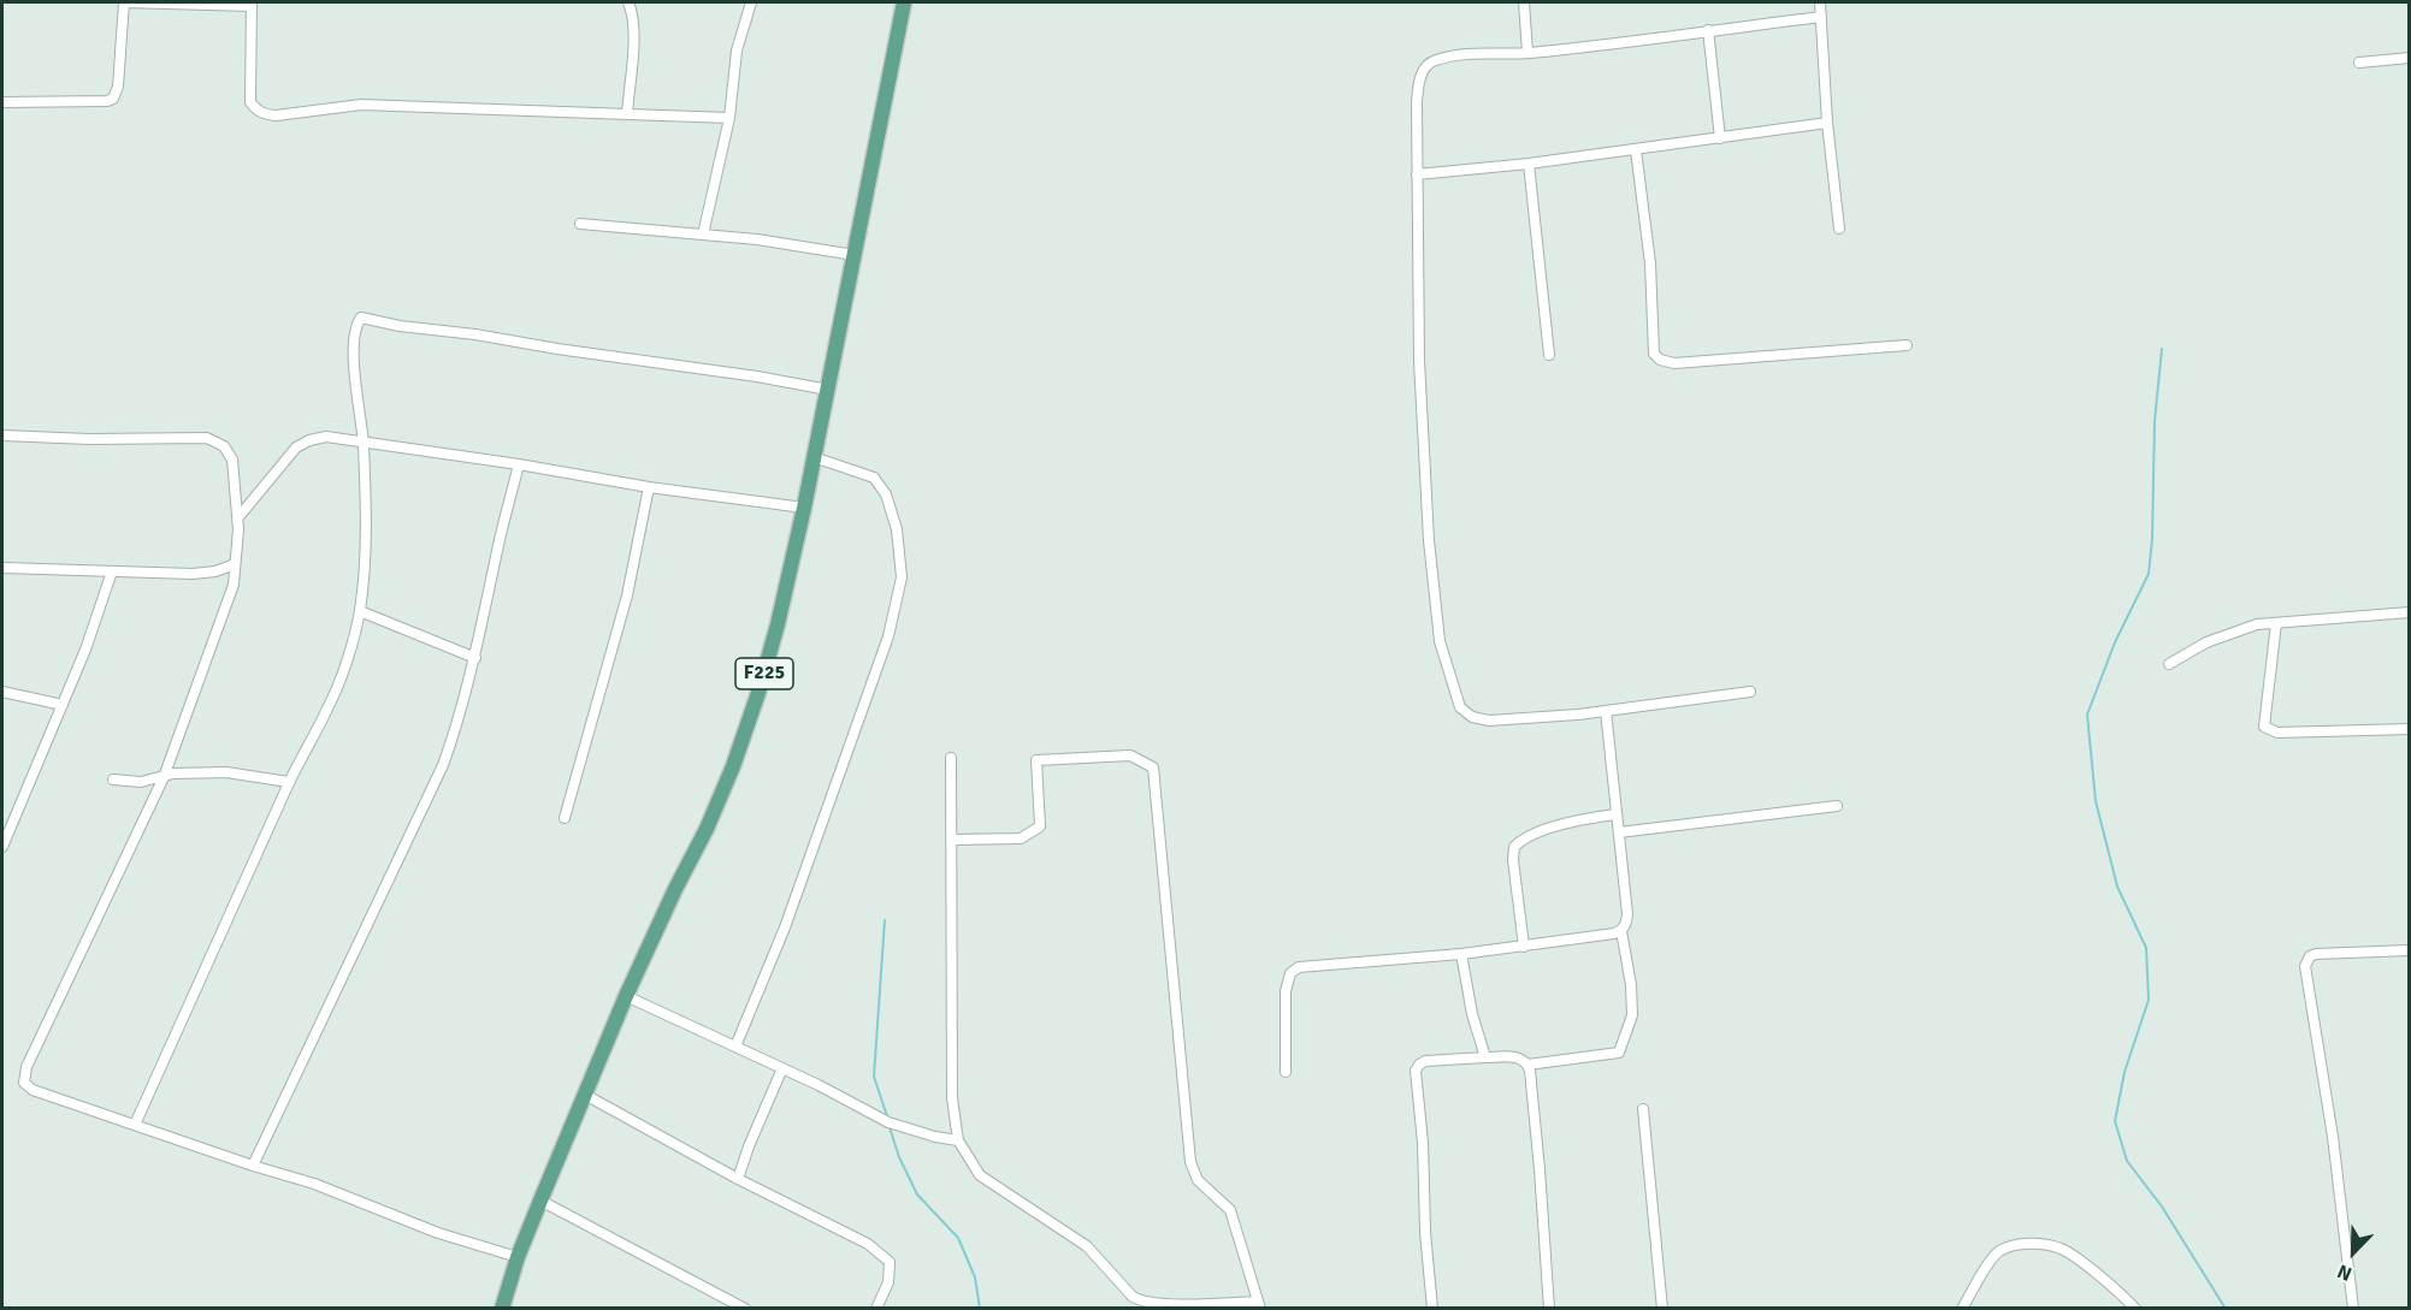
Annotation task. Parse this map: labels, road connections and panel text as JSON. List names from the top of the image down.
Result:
{
  "streets": {
    "main road": ["F225"]
  },
  "north": "bottom left"
}
